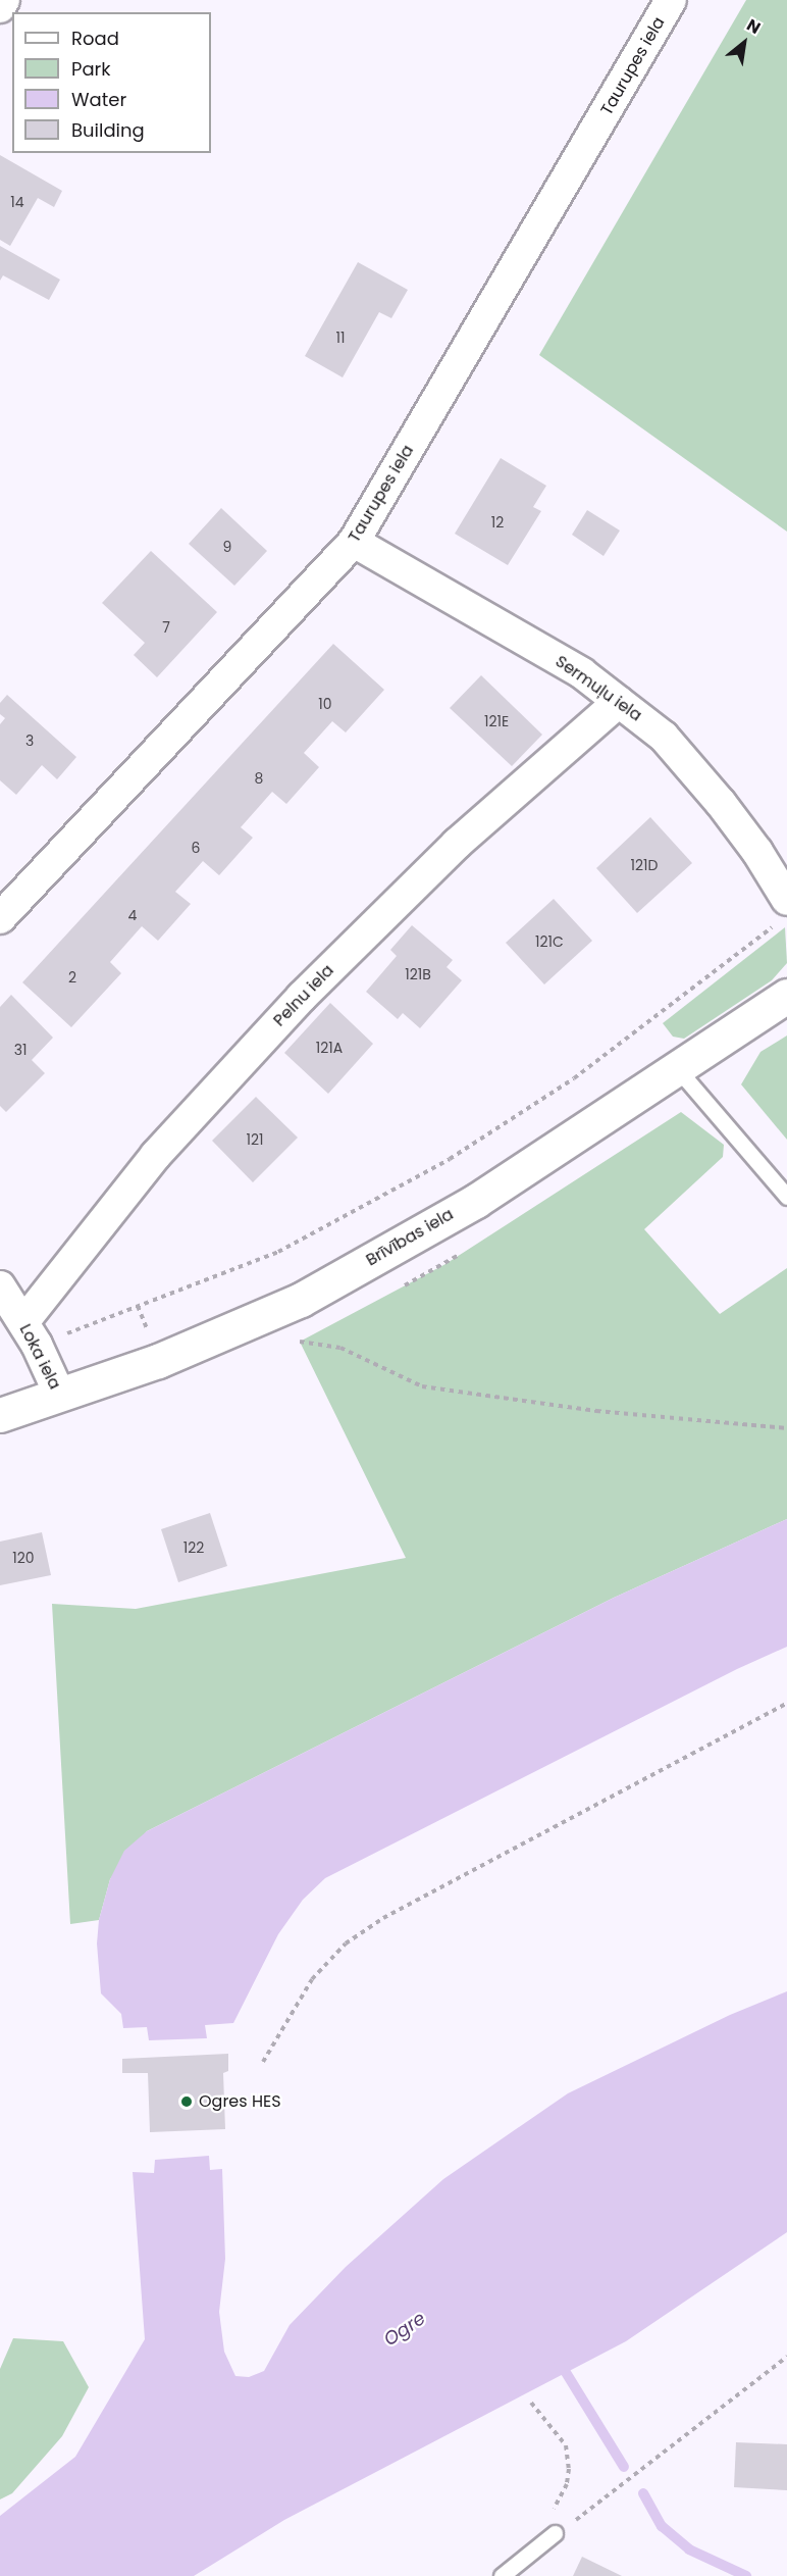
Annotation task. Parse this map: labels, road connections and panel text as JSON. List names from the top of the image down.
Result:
{
  "streets": {
    "main road": ["Brīvības iela"],
    "street": [
      "Taurupes iela",
      "Sermuļu iela",
      "Pelnu iela",
      "Loka iela"
    ]
  },
  "crossings": [
    ["Taurupes iela", "Sermuļu iela"],
    ["Sermuļu iela", "Pelnu iela"],
    ["Pelnu iela", "Loka iela"],
    ["Brīvības iela", "Loka iela"]
  ],
  "water": ["Ogre"],
  "places": ["Ogres HES"],
  "house_numbers": [
    "14",
    "11",
    "12",
    "9",
    "7",
    "10",
    "121E",
    "3",
    "8",
    "6",
    "121D",
    "4",
    "121C",
    "121B",
    "2",
    "121A",
    "31",
    "121",
    "122",
    "120"
  ],
  "legend": [
    "Road",
    "Park",
    "Water",
    "Building"
  ],
  "north": "top right"
}
